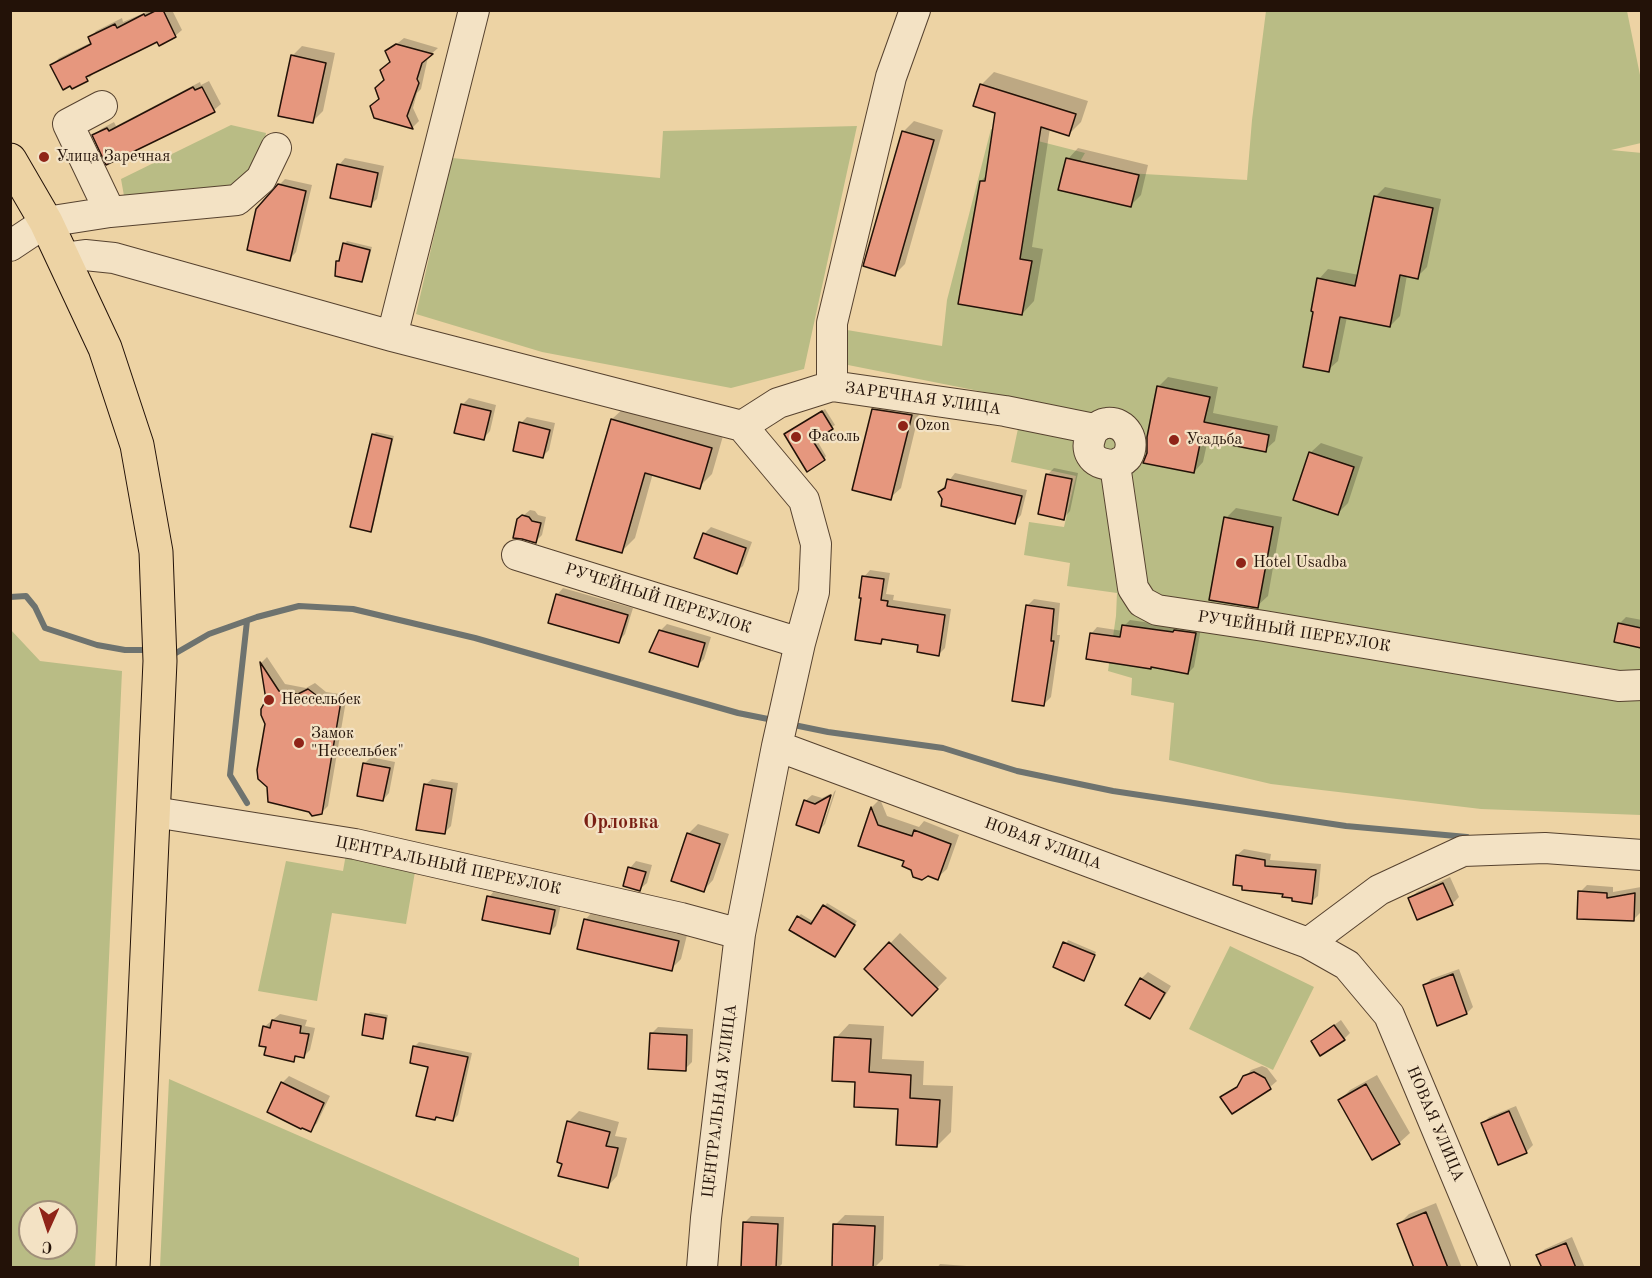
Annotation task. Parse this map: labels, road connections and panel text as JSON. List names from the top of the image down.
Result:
{
  "streets": {
    "street": [
      "ЗАРЕЧНАЯ УЛИЦА",
      "РУЧЕЙНЫЙ ПЕРЕУЛОК",
      "НОВАЯ УЛИЦА",
      "ЦЕНТРАЛЬНЫЙ ПЕРЕУЛОК",
      "ЦЕНТРАЛЬНАЯ УЛИЦА"
    ]
  },
  "crossings": [
    ["ЗАРЕЧНАЯ УЛИЦА", "РУЧЕЙНЫЙ ПЕРЕУЛОК"],
    ["НОВАЯ УЛИЦА", "ЦЕНТРАЛЬНАЯ УЛИЦА"],
    ["ЦЕНТРАЛЬНЫЙ ПЕРЕУЛОК", "ЦЕНТРАЛЬНАЯ УЛИЦА"]
  ],
  "districts": ["Орловка"],
  "places": [
    "Улица Заречная",
    "Ozon",
    "Фасоль",
    "Усадьба",
    "Hotel Usadba",
    "Нессельбек",
    "Замок \"Нессельбек\""
  ],
  "north": "bottom"
}
